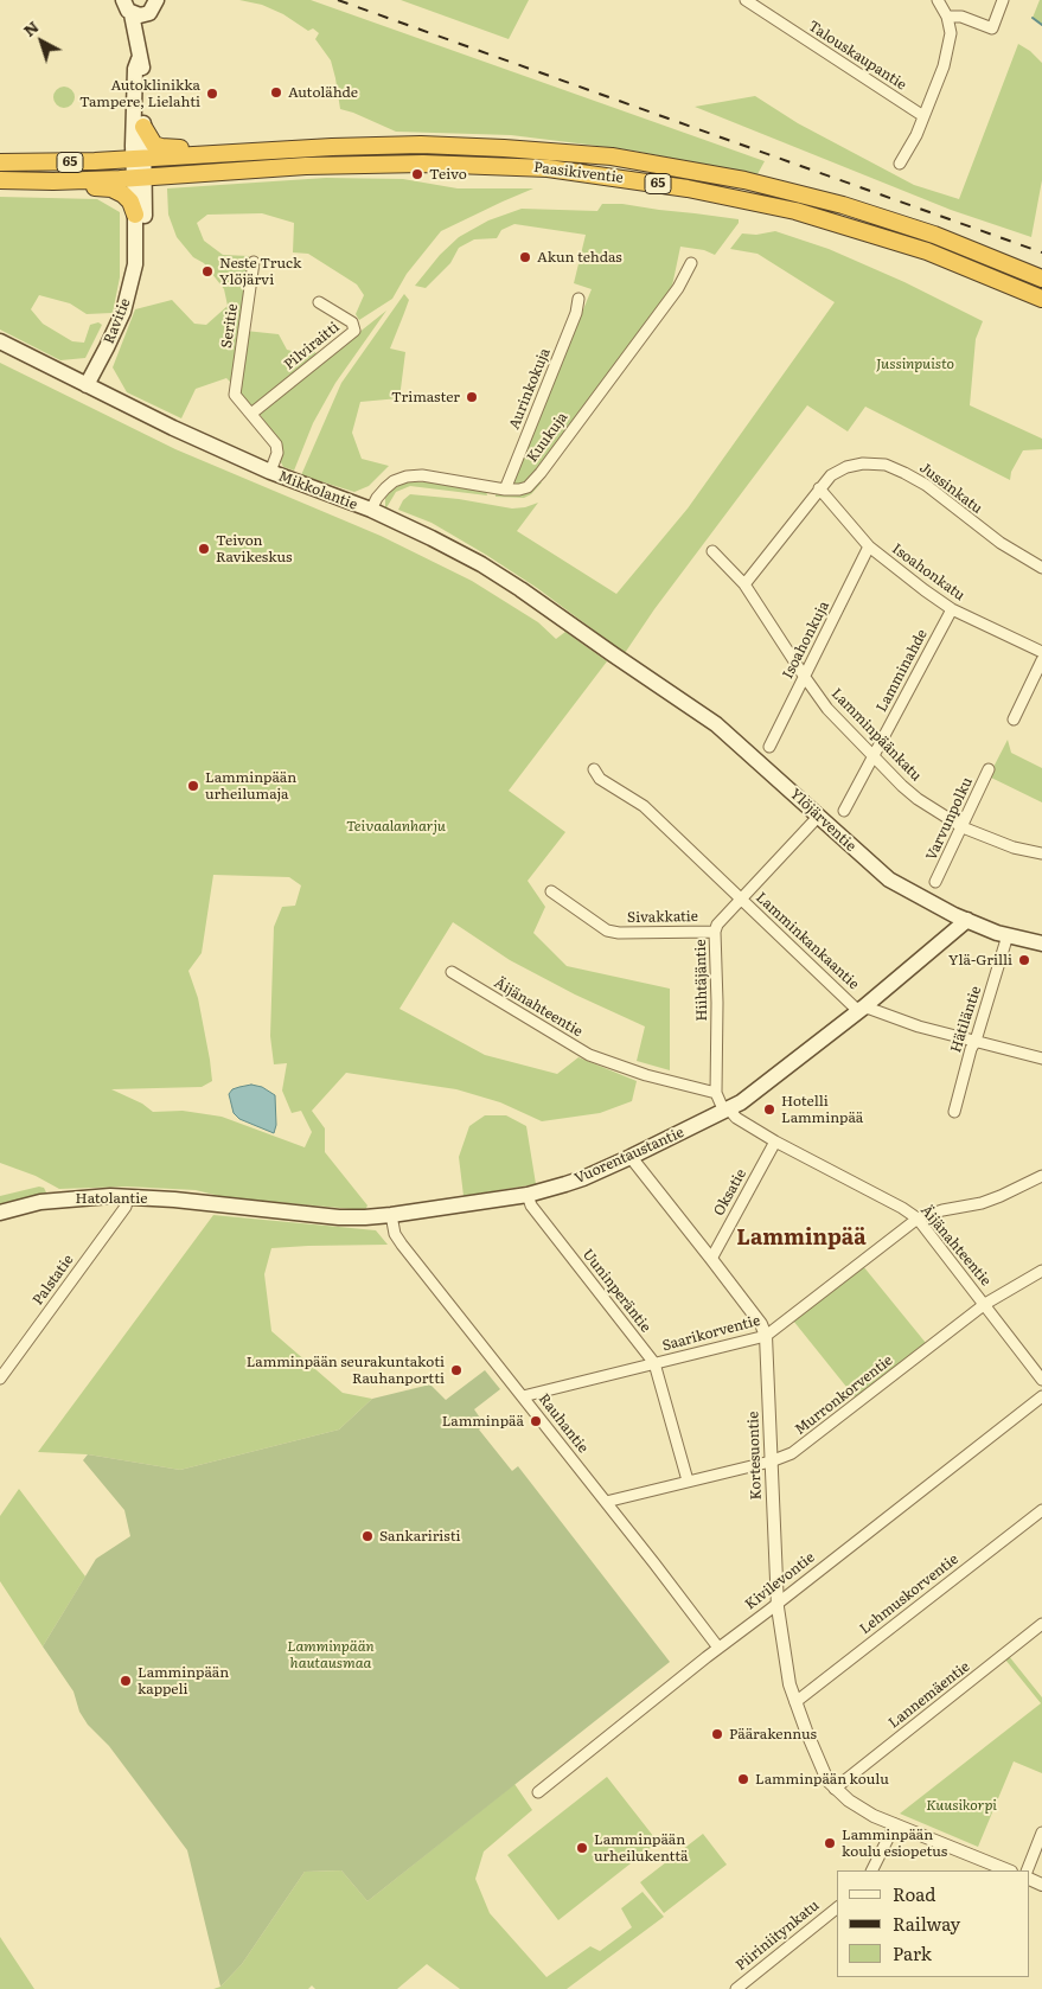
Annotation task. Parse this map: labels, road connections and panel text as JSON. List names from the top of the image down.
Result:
{
  "streets": {
    "highway": ["65", "Paasikiventie"],
    "main road": [
      "Ravitie",
      "Mikkolantie",
      "Ylöjärventie",
      "Vuorentaustantie",
      "Hatolantie"
    ],
    "street": [
      "Talouskaupantie",
      "Seritie",
      "Pilviraitti",
      "Aurinkokuja",
      "Kuukuja",
      "Jussinkatu",
      "Isoahonkatu",
      "Isoahonkuja",
      "Lamminahde",
      "Lamminpäänkatu",
      "Varvunpolku",
      "Sivakkatie",
      "Lamminkankaantie",
      "Hiihtäjäntie",
      "Äijänahteentie",
      "Hätiläntie",
      "Oksatie",
      "Palstatie",
      "Uuninperäntie",
      "Saarikorventie",
      "Murronkorventie",
      "Rauhantie",
      "Kortesuontie",
      "Kivilevontie",
      "Lehmuskorventie",
      "Lannemäentie",
      "Piiriniitynkatu"
    ]
  },
  "crossings": [
    ["65", "Paasikiventie"],
    ["65", "Ravitie"],
    ["Paasikiventie", "Ravitie"],
    ["Ravitie", "Mikkolantie"],
    ["Seritie", "Pilviraitti"],
    ["Aurinkokuja", "Kuukuja"],
    ["Kuukuja", "Mikkolantie"],
    ["Jussinkatu", "Isoahonkatu"],
    ["Jussinkatu", "Lamminpäänkatu"],
    ["Mikkolantie", "Ylöjärventie"],
    ["Isoahonkatu", "Isoahonkuja"],
    ["Isoahonkatu", "Lamminahde"],
    ["Isoahonkuja", "Lamminpäänkatu"],
    ["Lamminahde", "Lamminpäänkatu"],
    ["Lamminpäänkatu", "Varvunpolku"],
    ["Ylöjärventie", "Hiihtäjäntie"],
    ["Ylöjärventie", "Hätiläntie"],
    ["Ylöjärventie", "Vuorentaustantie"],
    ["Sivakkatie", "Hiihtäjäntie"],
    ["Lamminkankaantie", "Hiihtäjäntie"],
    ["Lamminkankaantie", "Hätiläntie"],
    ["Lamminkankaantie", "Vuorentaustantie"],
    ["Hiihtäjäntie", "Äijänahteentie"],
    ["Hiihtäjäntie", "Vuorentaustantie"],
    ["Äijänahteentie", "Vuorentaustantie"],
    ["Äijänahteentie", "Oksatie"],
    ["Äijänahteentie", "Saarikorventie"],
    ["Äijänahteentie", "Murronkorventie"],
    ["Vuorentaustantie", "Hatolantie"],
    ["Vuorentaustantie", "Uuninperäntie"],
    ["Vuorentaustantie", "Rauhantie"],
    ["Vuorentaustantie", "Kortesuontie"],
    ["Oksatie", "Kortesuontie"],
    ["Hatolantie", "Palstatie"],
    ["Uuninperäntie", "Saarikorventie"],
    ["Uuninperäntie", "Murronkorventie"],
    ["Saarikorventie", "Rauhantie"],
    ["Saarikorventie", "Kortesuontie"],
    ["Murronkorventie", "Rauhantie"],
    ["Murronkorventie", "Kortesuontie"],
    ["Rauhantie", "Kivilevontie"],
    ["Kortesuontie", "Kivilevontie"],
    ["Kortesuontie", "Lehmuskorventie"],
    ["Kortesuontie", "Lannemäentie"]
  ],
  "districts": ["Lamminpää"],
  "parks": [
    "Jussinpuisto",
    "Teivaalanharju",
    "Lamminpään hautausmaa",
    "Kuusikorpi"
  ],
  "places": [
    "Autolähde",
    "Autoklinikka Tampere, Lielahti",
    "Teivo",
    "Akun tehdas",
    "Neste Truck Ylöjärvi",
    "Trimaster",
    "Teivon Ravikeskus",
    "Lamminpään urheilumaja",
    "Ylä-Grilli",
    "Hotelli Lamminpää",
    "Lamminpään seurakuntakoti Rauhanportti",
    "Lamminpää",
    "Sankariristi",
    "Lamminpään kappeli",
    "Päärakennus",
    "Lamminpään koulu",
    "Lamminpään koulu esiopetus",
    "Lamminpään urheilukenttä"
  ],
  "legend": ["Road", "Railway", "Park"],
  "north": "top left"
}
